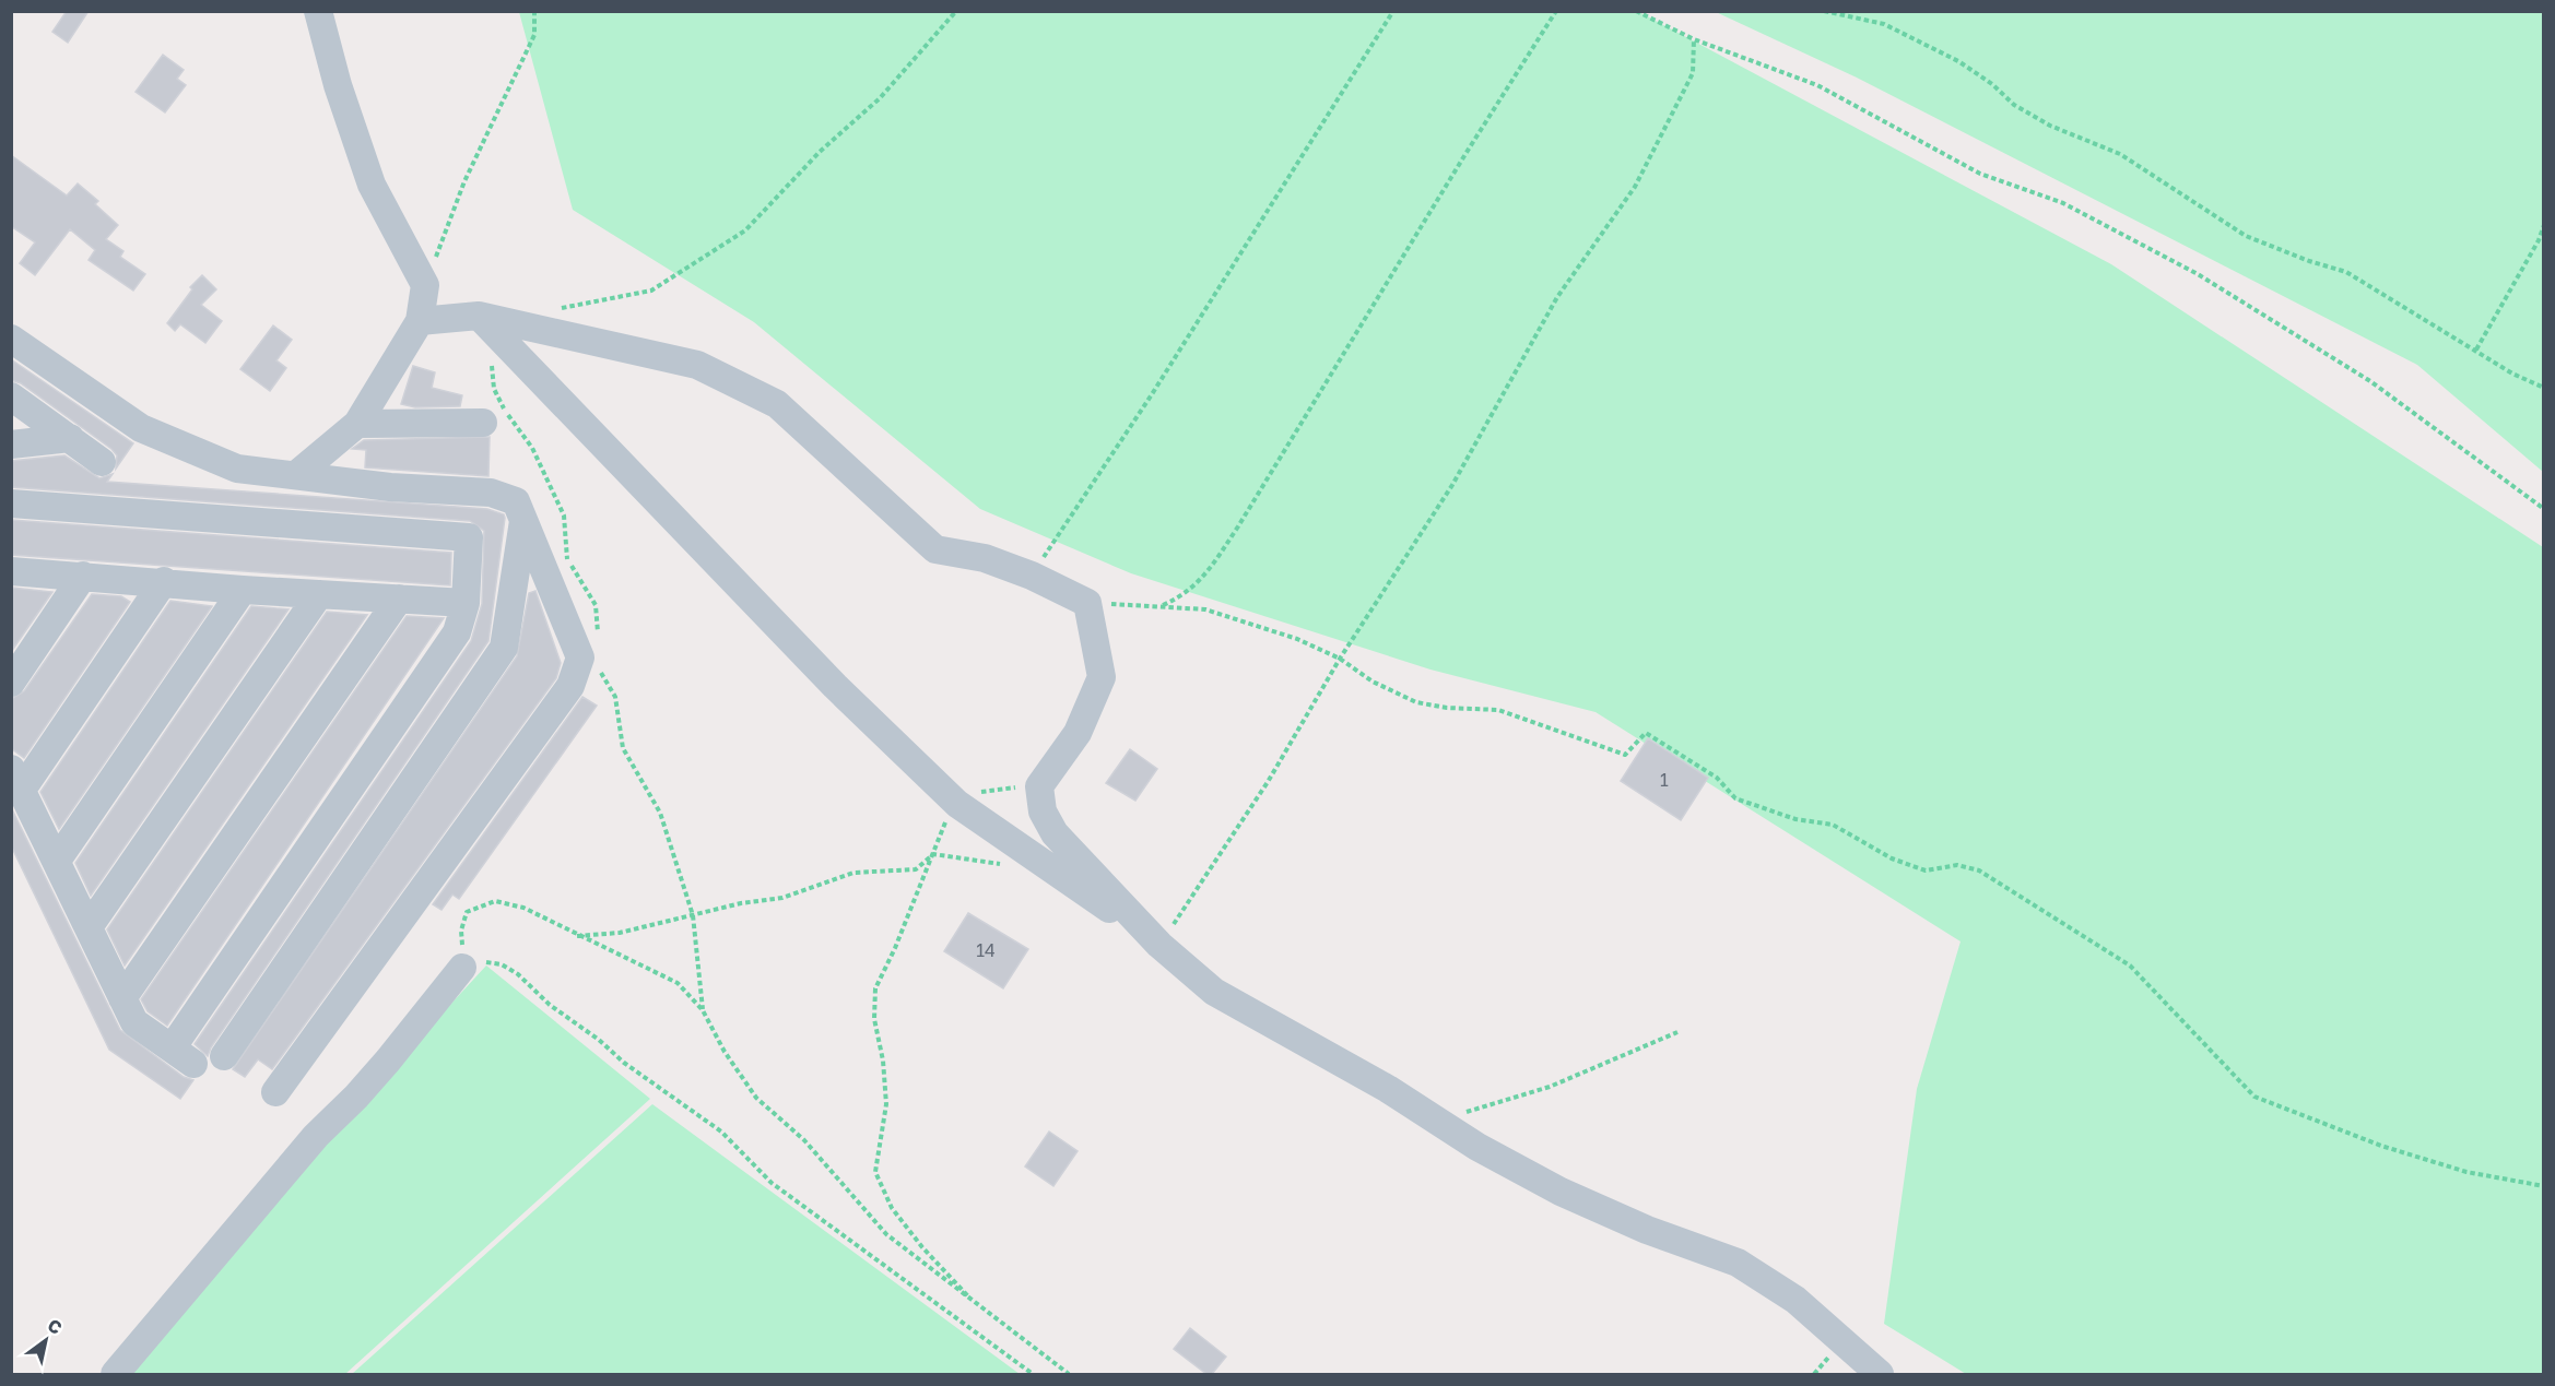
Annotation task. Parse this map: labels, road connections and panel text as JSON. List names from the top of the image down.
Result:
{
  "house_numbers": ["1", "14"],
  "north": "top right"
}
